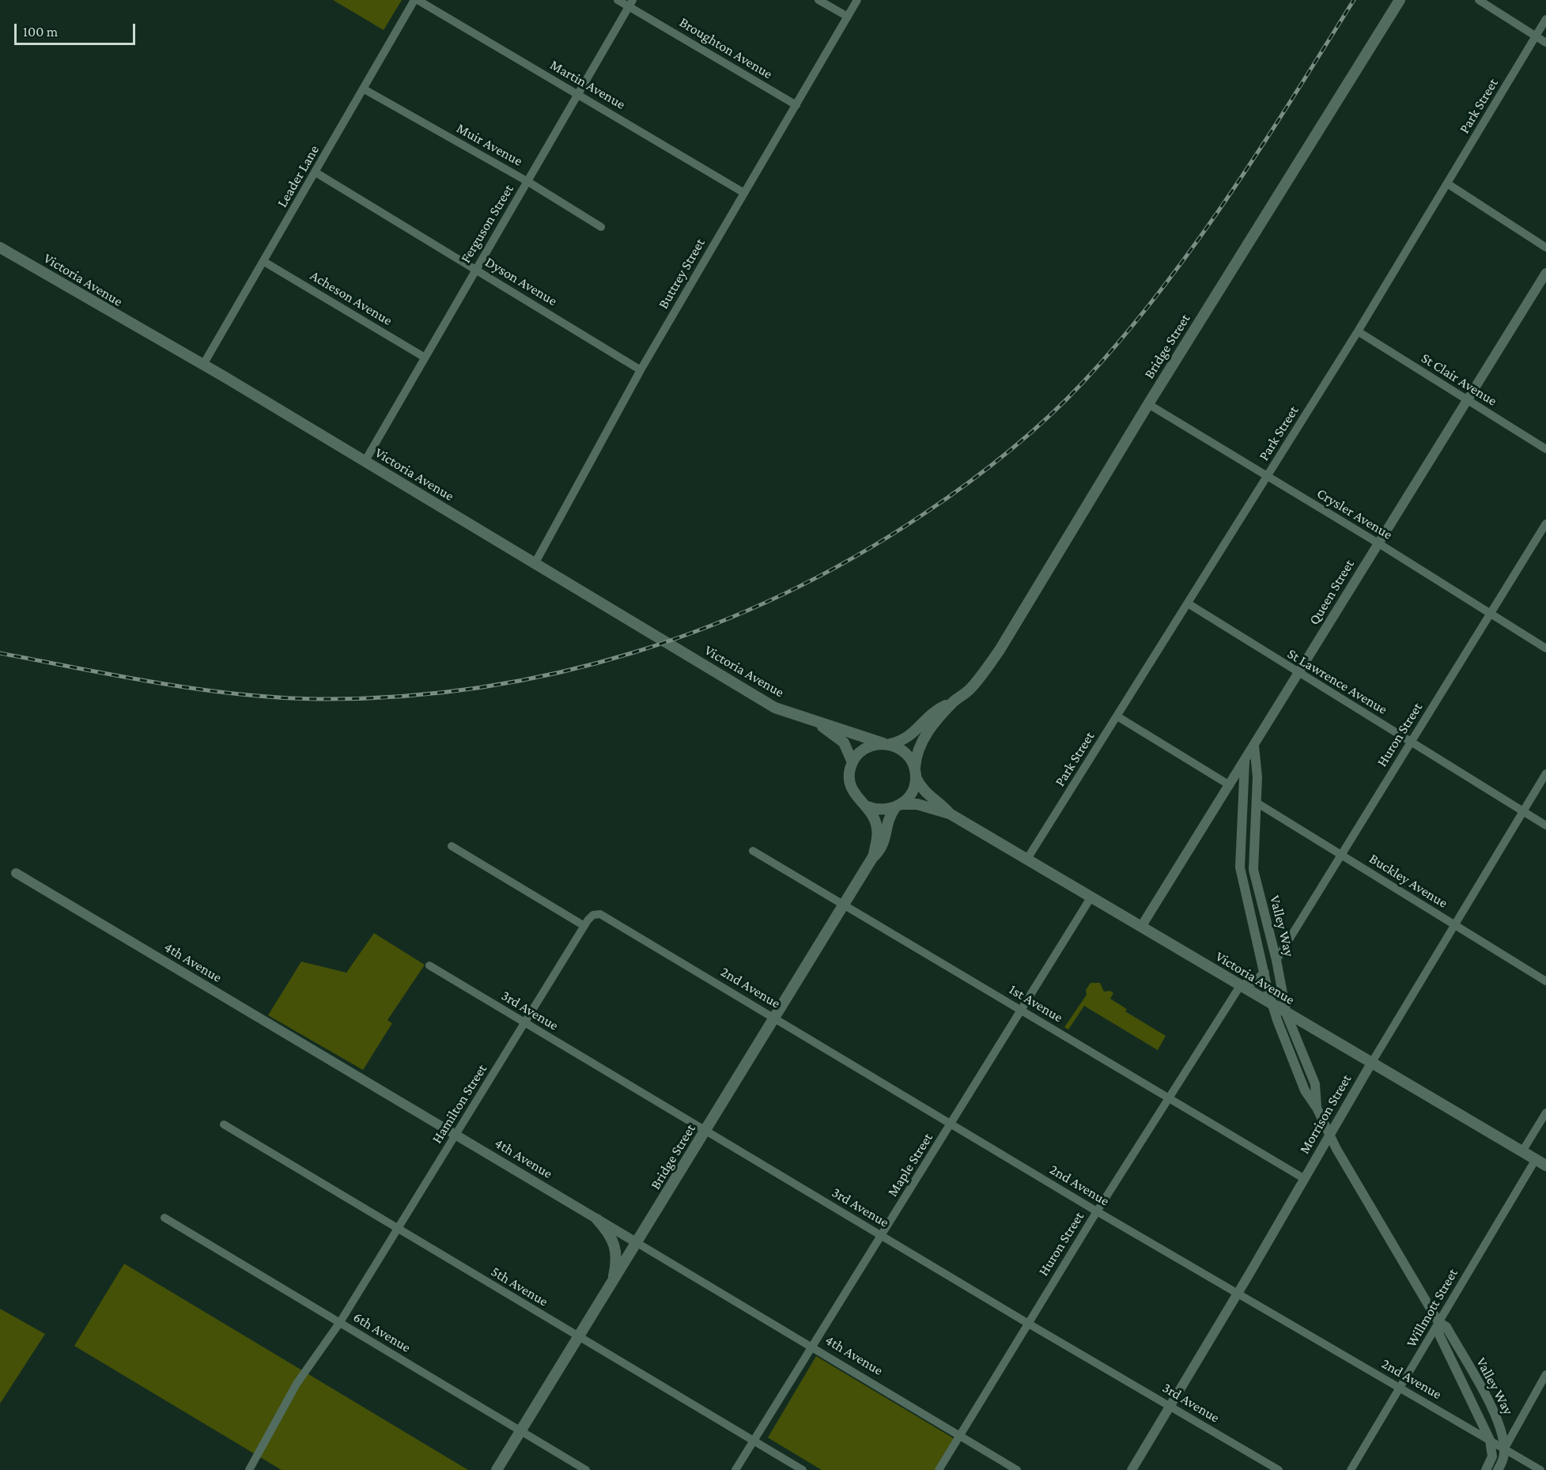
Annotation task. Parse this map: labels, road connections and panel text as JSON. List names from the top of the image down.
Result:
{
  "streets": {
    "main road": ["Victoria Avenue", "Bridge Street"],
    "street": [
      "Broughton Avenue",
      "Martin Avenue",
      "Park Street",
      "Muir Avenue",
      "Leader Lane",
      "Ferguson Street",
      "Buttrey Street",
      "Dyson Avenue",
      "Acheson Avenue",
      "St Clair Avenue",
      "Crysler Avenue",
      "Queen Street",
      "St Lawrence Avenue",
      "Huron Street",
      "Buckley Avenue",
      "Valley Way",
      "4th Avenue",
      "2nd Avenue",
      "1st Avenue",
      "3rd Avenue",
      "Hamilton Street",
      "Morrison Street",
      "Maple Street",
      "5th Avenue",
      "Willmott Street",
      "6th Avenue"
    ]
  },
  "crossings": [
    ["Broughton Avenue", "Ferguson Street"],
    ["Broughton Avenue", "Buttrey Street"],
    ["Martin Avenue", "Leader Lane"],
    ["Martin Avenue", "Ferguson Street"],
    ["Martin Avenue", "Buttrey Street"],
    ["Park Street", "Victoria Avenue"],
    ["Park Street", "St Clair Avenue"],
    ["Park Street", "Crysler Avenue"],
    ["Park Street", "St Lawrence Avenue"],
    ["Muir Avenue", "Leader Lane"],
    ["Muir Avenue", "Ferguson Street"],
    ["Leader Lane", "Victoria Avenue"],
    ["Leader Lane", "Dyson Avenue"],
    ["Leader Lane", "Acheson Avenue"],
    ["Ferguson Street", "Victoria Avenue"],
    ["Ferguson Street", "Dyson Avenue"],
    ["Ferguson Street", "Acheson Avenue"],
    ["Buttrey Street", "Victoria Avenue"],
    ["Buttrey Street", "Dyson Avenue"],
    ["Victoria Avenue", "Bridge Street"],
    ["Victoria Avenue", "Queen Street"],
    ["Victoria Avenue", "Huron Street"],
    ["Victoria Avenue", "Valley Way"],
    ["Victoria Avenue", "Morrison Street"],
    ["Victoria Avenue", "Maple Street"],
    ["Victoria Avenue", "Willmott Street"],
    ["Bridge Street", "Crysler Avenue"],
    ["Bridge Street", "4th Avenue"],
    ["Bridge Street", "2nd Avenue"],
    ["Bridge Street", "1st Avenue"],
    ["Bridge Street", "3rd Avenue"],
    ["Bridge Street", "5th Avenue"],
    ["Bridge Street", "6th Avenue"],
    ["St Clair Avenue", "Queen Street"],
    ["Crysler Avenue", "Queen Street"],
    ["Crysler Avenue", "Huron Street"],
    ["Queen Street", "St Lawrence Avenue"],
    ["Queen Street", "Valley Way"],
    ["St Lawrence Avenue", "Huron Street"],
    ["St Lawrence Avenue", "Morrison Street"],
    ["Huron Street", "Buckley Avenue"],
    ["Huron Street", "Valley Way"],
    ["Huron Street", "4th Avenue"],
    ["Huron Street", "2nd Avenue"],
    ["Huron Street", "1st Avenue"],
    ["Huron Street", "3rd Avenue"],
    ["Buckley Avenue", "Valley Way"],
    ["Buckley Avenue", "Morrison Street"],
    ["Valley Way", "2nd Avenue"],
    ["Valley Way", "Morrison Street"],
    ["Valley Way", "Willmott Street"],
    ["4th Avenue", "Hamilton Street"],
    ["4th Avenue", "Maple Street"],
    ["2nd Avenue", "Hamilton Street"],
    ["2nd Avenue", "Morrison Street"],
    ["2nd Avenue", "Maple Street"],
    ["2nd Avenue", "Willmott Street"],
    ["1st Avenue", "Morrison Street"],
    ["1st Avenue", "Maple Street"],
    ["3rd Avenue", "Hamilton Street"],
    ["3rd Avenue", "Morrison Street"],
    ["3rd Avenue", "Maple Street"],
    ["Hamilton Street", "5th Avenue"],
    ["Hamilton Street", "6th Avenue"],
    ["Maple Street", "5th Avenue"]
  ],
  "scale_bar": "100 m"
}
